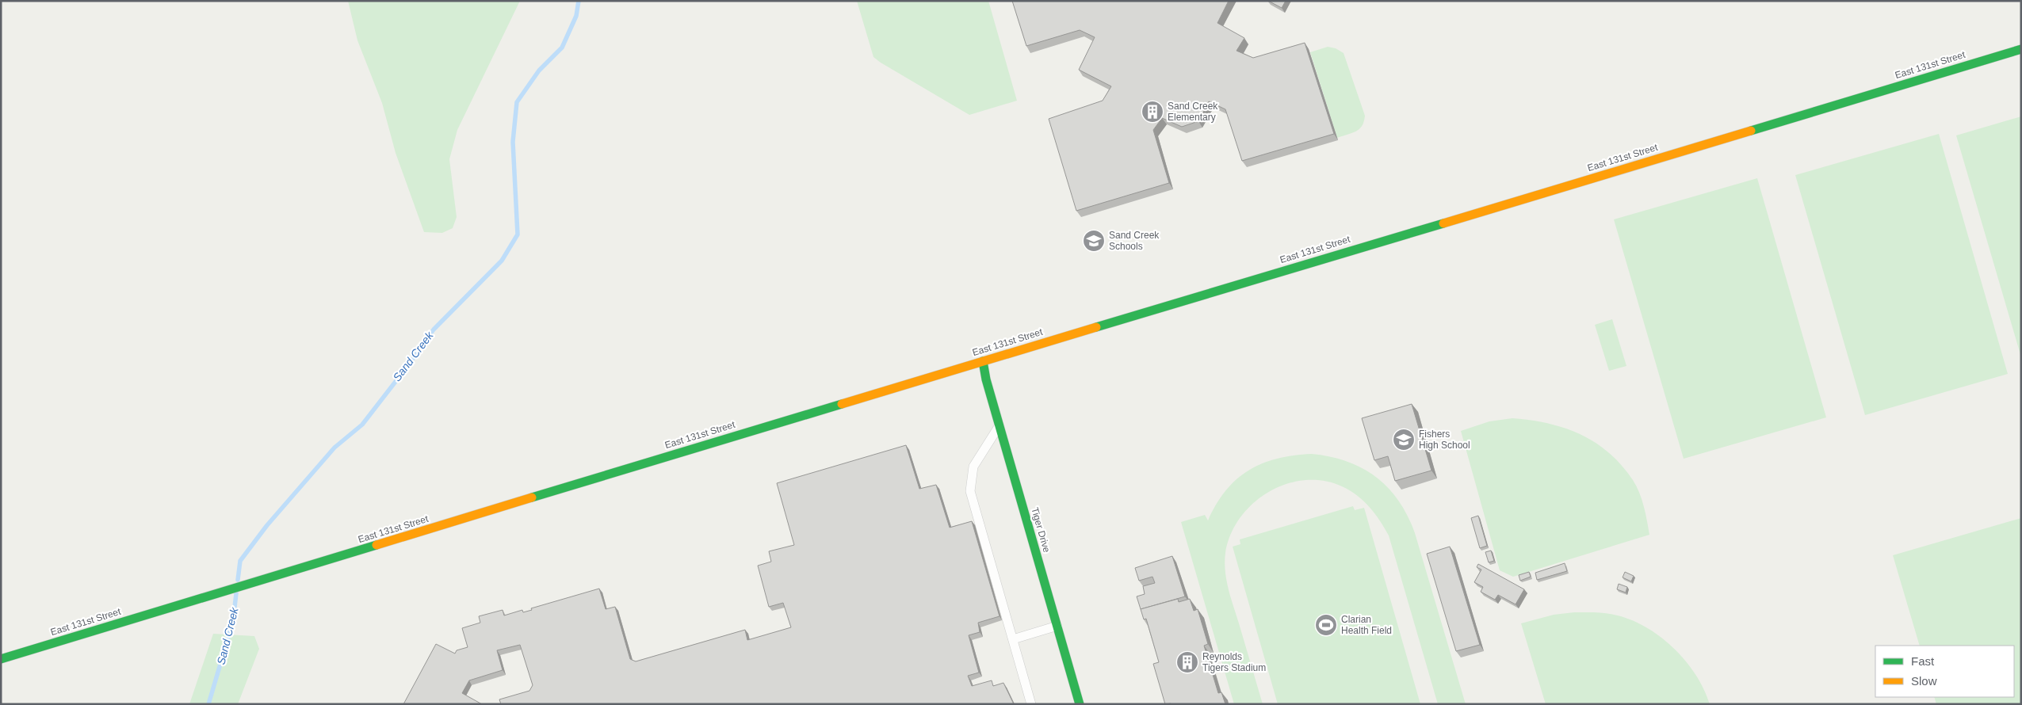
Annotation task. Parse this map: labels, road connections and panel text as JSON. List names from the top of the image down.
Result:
{
  "streets": {
    "street": ["East 131st Street", "Tiger Drive"]
  },
  "crossings": [
    ["East 131st Street", "Tiger Drive"]
  ],
  "water": ["Sand Creek"],
  "places": {
    "building": ["Sand Creek Elementary", "Reynolds Tigers Stadium"],
    "school or university": ["Sand Creek Schools", "Fishers High School"],
    "sports": ["Clarian Health Field"]
  },
  "legend": ["Fast", "Slow"]
}
